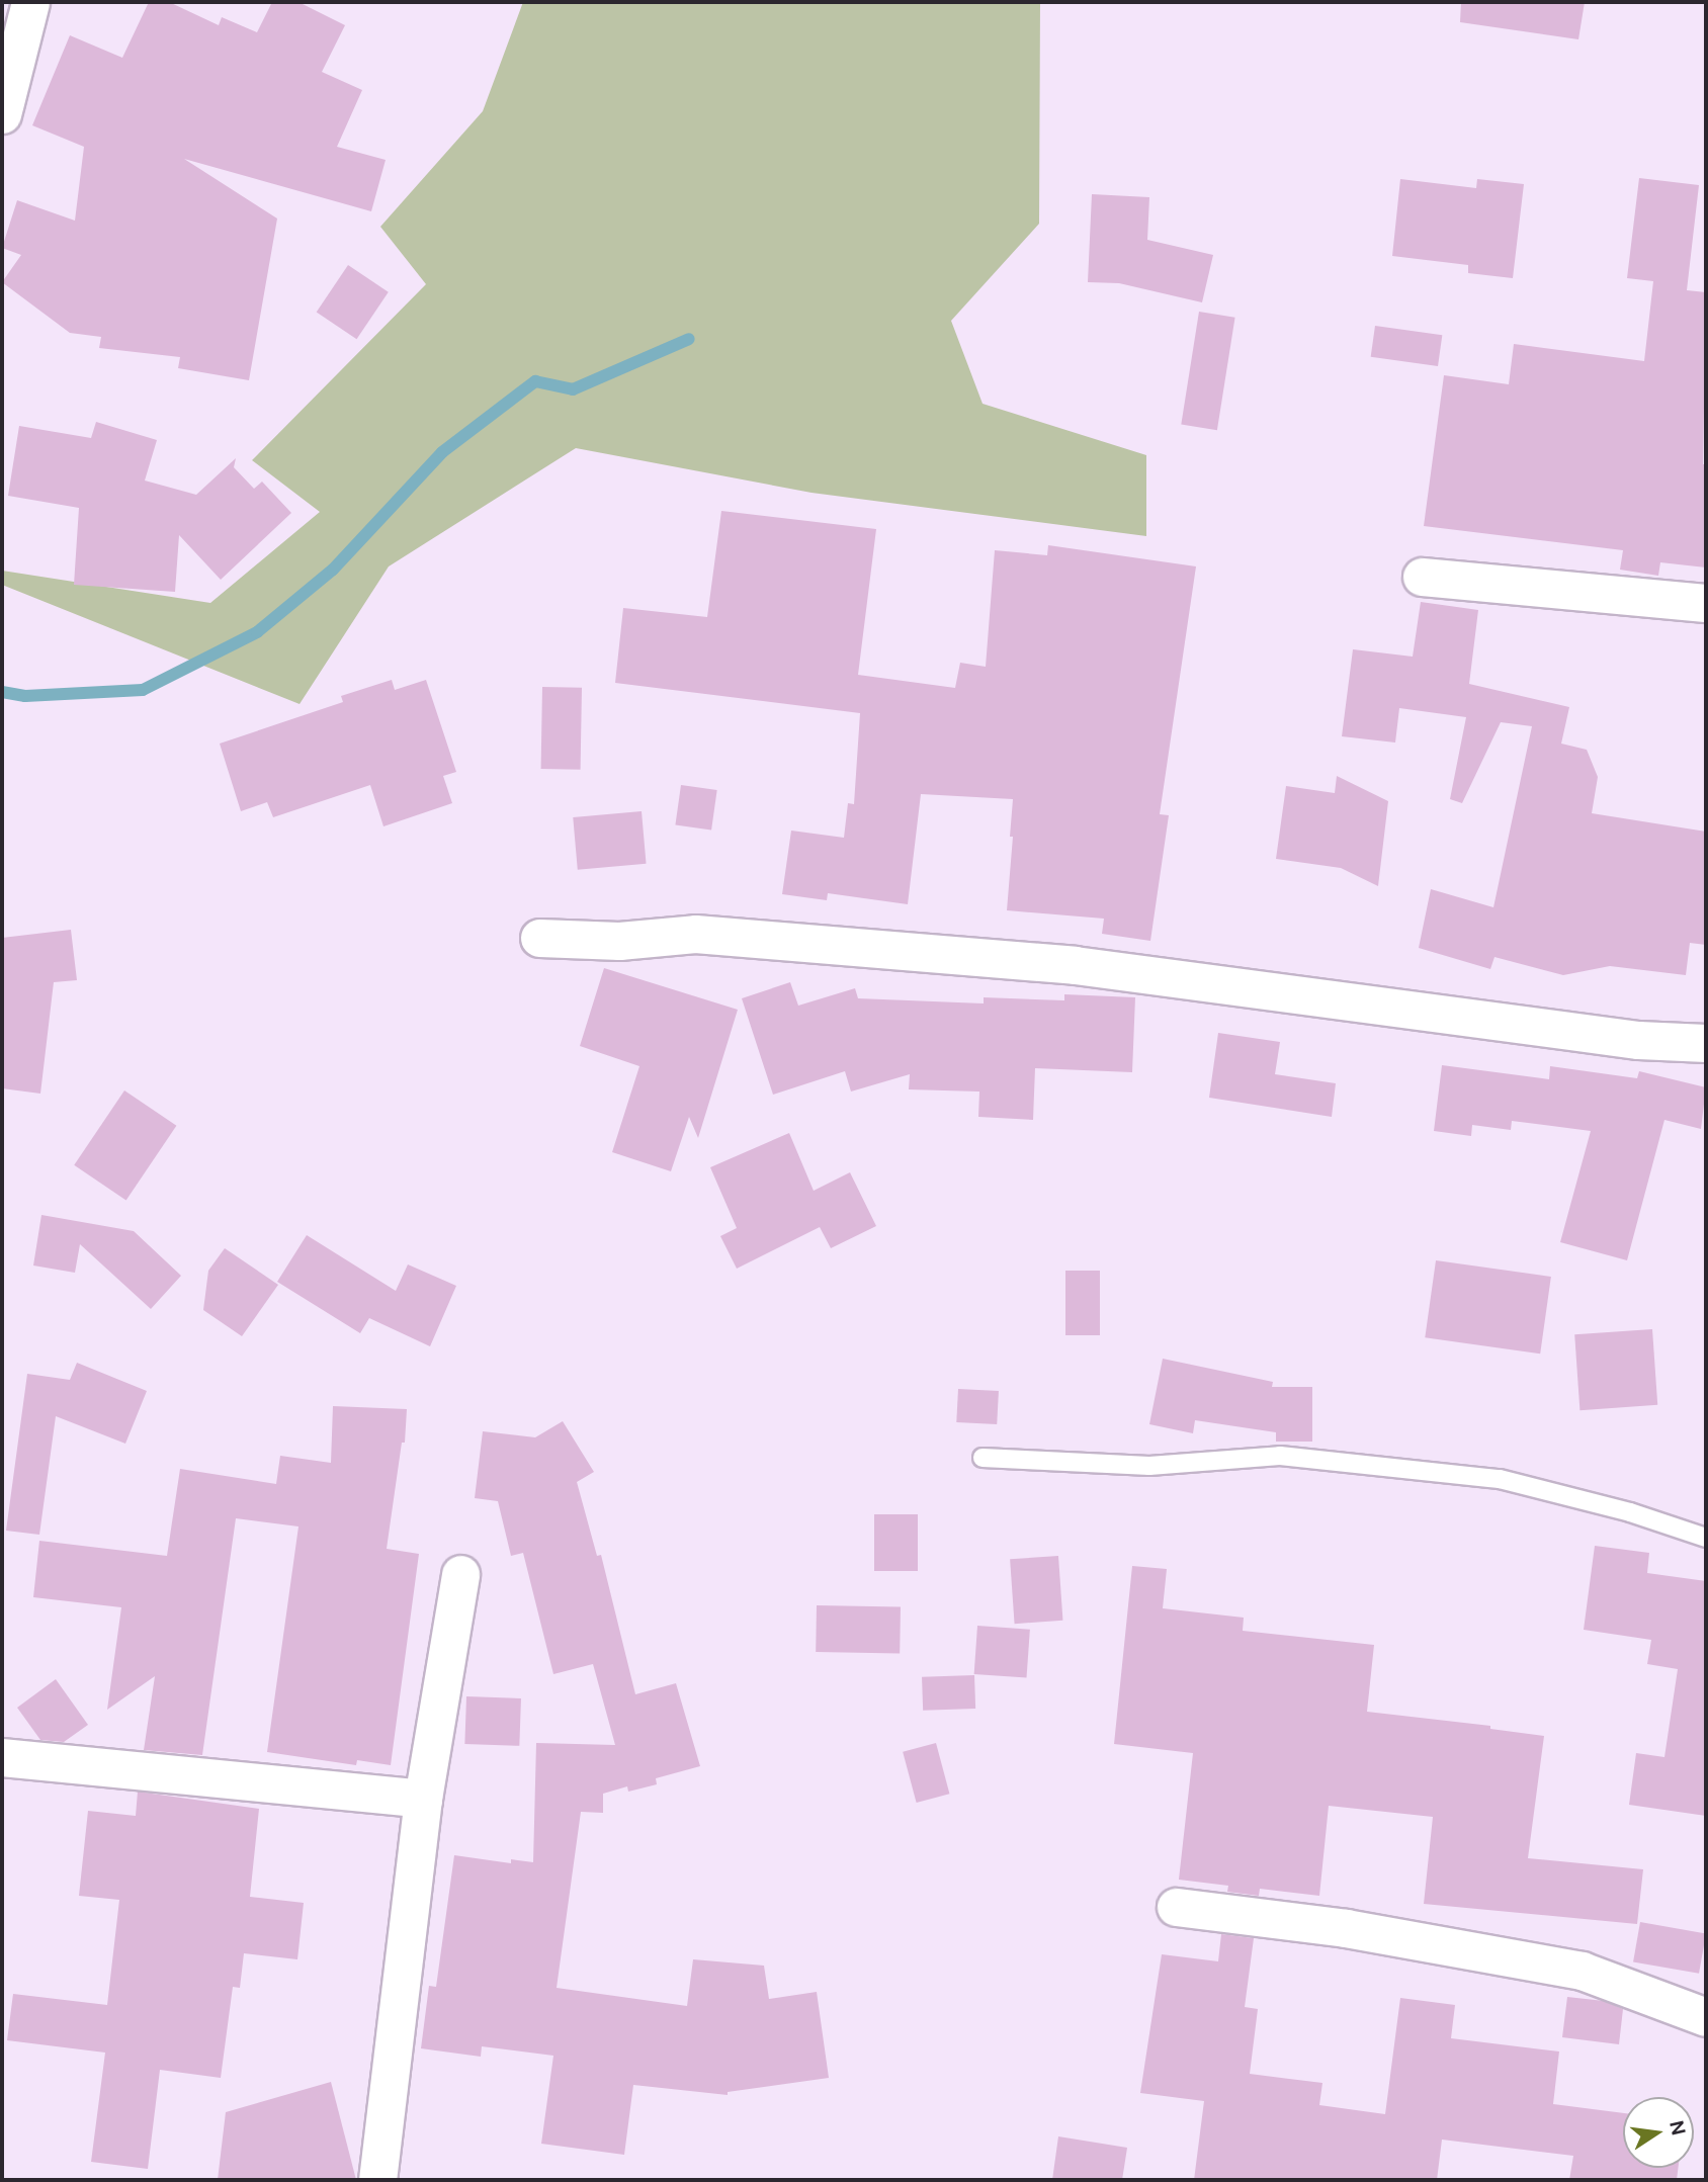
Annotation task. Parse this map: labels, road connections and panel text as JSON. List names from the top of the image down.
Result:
{
  "north": "right"
}
